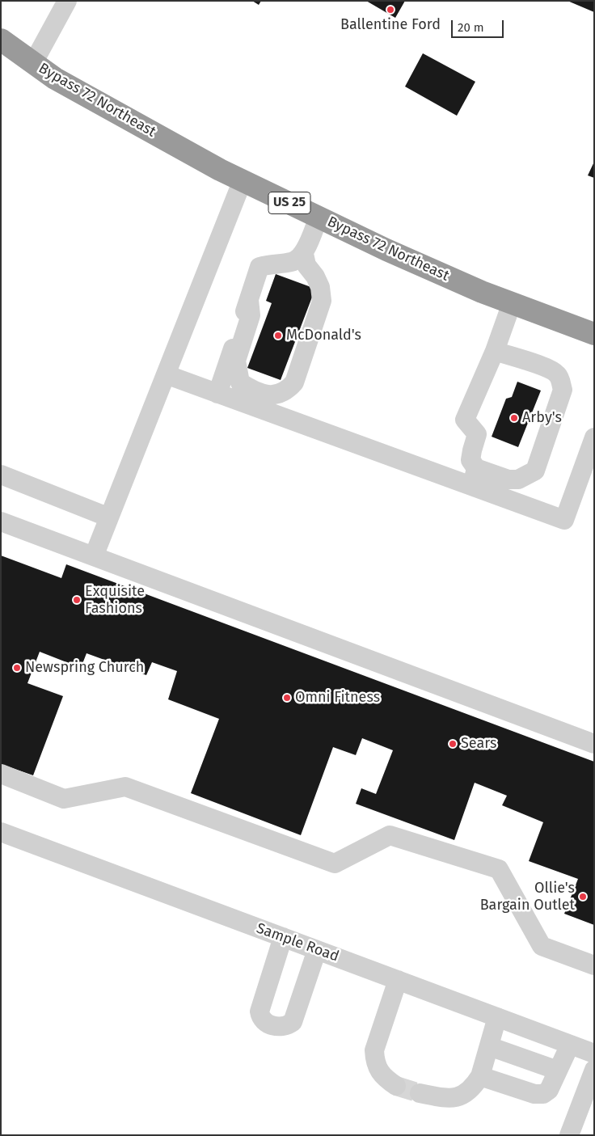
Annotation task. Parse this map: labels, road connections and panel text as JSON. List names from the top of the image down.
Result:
{
  "streets": {
    "highway": ["Bypass 72 Northeast", "US 25"],
    "street": ["Sample Road"]
  },
  "places": [
    "Ballentine Ford",
    "McDonald's",
    "Arby's",
    "Exquisite Fashions",
    "Newspring Church",
    "Omni Fitness",
    "Sears",
    "Ollie's Bargain Outlet"
  ],
  "scale_bar": "20 m"
}
